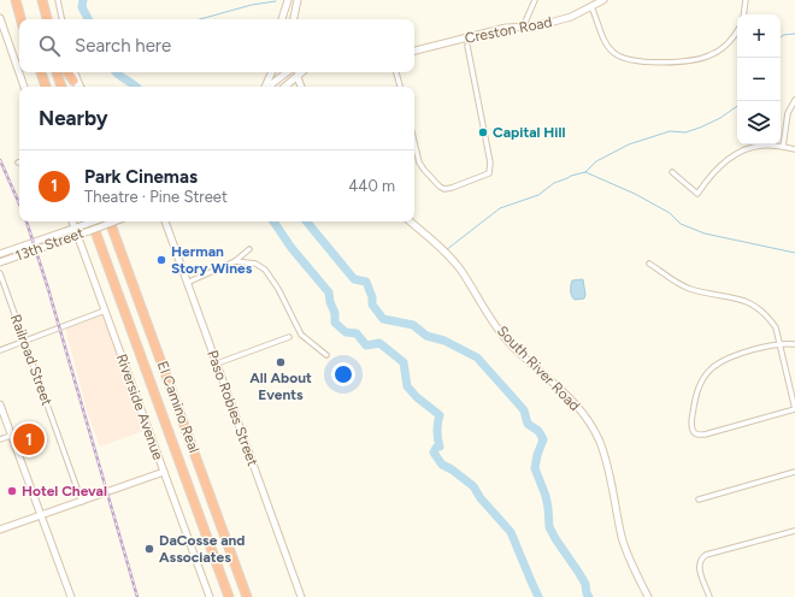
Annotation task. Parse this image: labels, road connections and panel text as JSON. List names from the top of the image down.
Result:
{
  "streets": {
    "highway": ["El Camino Real"],
    "main road": [
      "Creston Road",
      "13th Street",
      "South River Road",
      "Riverside Avenue",
      "Paso Robles Street"
    ],
    "street": ["Railroad Street"]
  },
  "crossings": [
    ["13th Street", "Riverside Avenue"],
    ["13th Street", "El Camino Real"]
  ],
  "places": [
    "Capital Hill",
    "Herman Story Wines",
    "All About Events",
    "Hotel Cheval",
    "DaCosse and Associates"
  ],
  "page": {
    "map_buttons": ["+", "−"],
    "search": "Search here",
    "heading": "Nearby",
    "list": [
      {
        "mark": "1",
        "name": "Park Cinemas",
        "note": "Theatre · Pine Street",
        "value": "440 m"
      }
    ],
    "pins": "1"
  }
}
